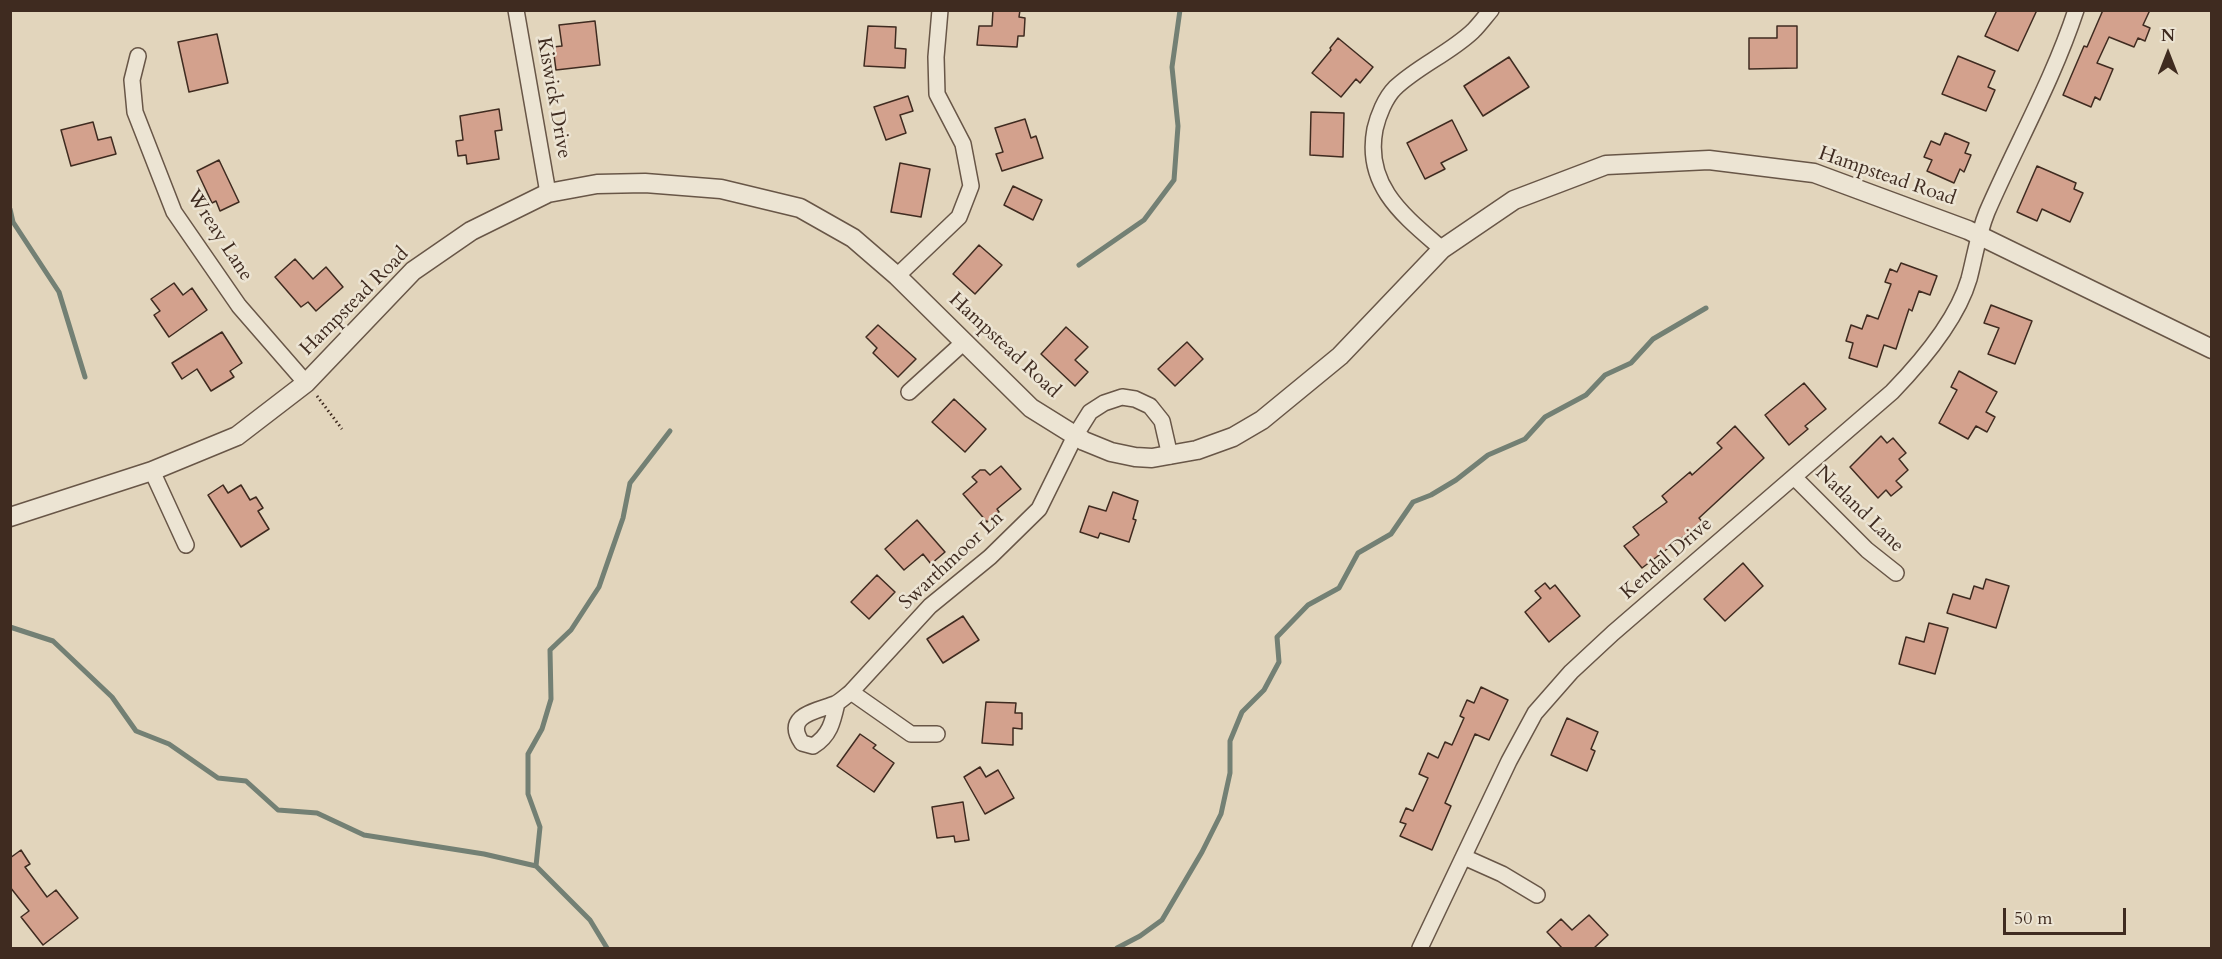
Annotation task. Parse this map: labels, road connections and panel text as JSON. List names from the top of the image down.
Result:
{
  "streets": {
    "street": [
      "Kiswick Drive",
      "Hampstead Road",
      "Wreay Lane",
      "Natland Lane",
      "Kendal Drive",
      "Swarthmoor Ln"
    ]
  },
  "crossings": [
    ["Kiswick Drive", "Hampstead Road"],
    ["Hampstead Road", "Wreay Lane"],
    ["Hampstead Road", "Kendal Drive"],
    ["Hampstead Road", "Swarthmoor Ln"],
    ["Natland Lane", "Kendal Drive"]
  ],
  "scale_bar": "50 m",
  "north": "top"
}
